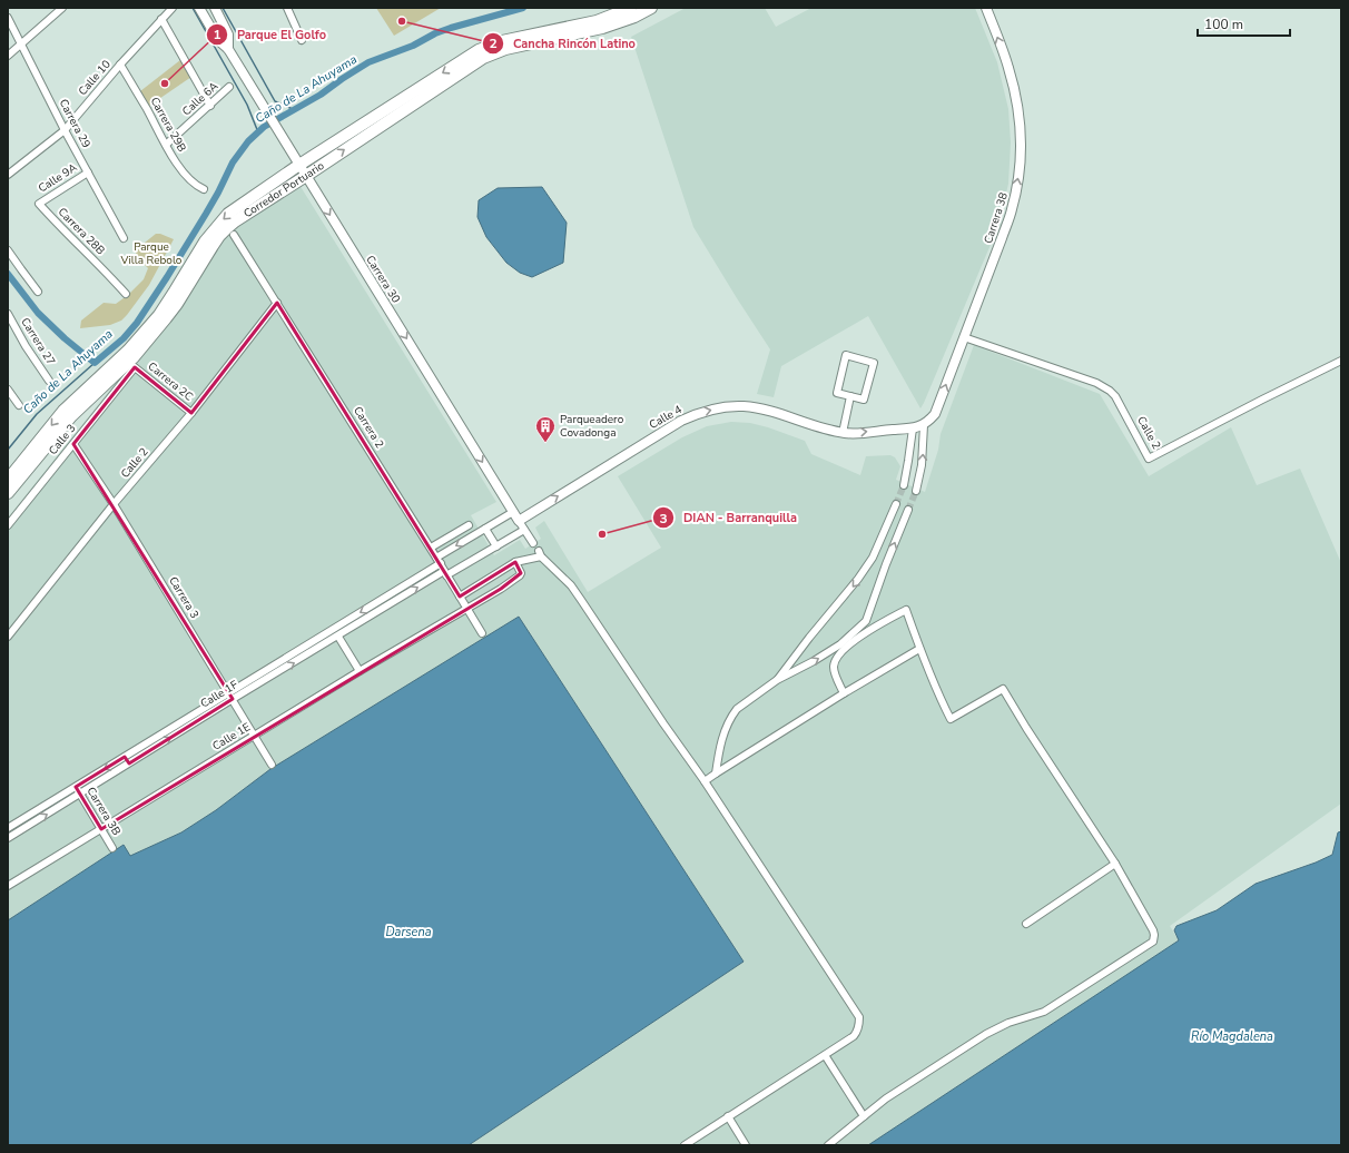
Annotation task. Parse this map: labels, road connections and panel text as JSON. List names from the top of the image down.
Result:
{
  "streets": {
    "main road": ["Corredor Portuario"],
    "street": [
      "Calle 10",
      "Calle 6A",
      "Carrera 29",
      "Carrera 29B",
      "Calle 9A",
      "Carrera 38",
      "Carrera 28B",
      "Carrera 30",
      "Carrera 27",
      "Carrera 2C",
      "Calle 4",
      "Carrera 2",
      "Calle 2",
      "Calle 3",
      "Carrera 3",
      "Calle 1F",
      "Calle 1E",
      "Carrera 3B"
    ]
  },
  "crossings": [
    ["Calle 10", "Carrera 29"],
    ["Calle 10", "Carrera 29B"],
    ["Calle 6A", "Carrera 29B"],
    ["Carrera 29", "Calle 9A"],
    ["Calle 9A", "Carrera 28B"],
    ["Corredor Portuario", "Carrera 30"],
    ["Corredor Portuario", "Carrera 2C"],
    ["Corredor Portuario", "Calle 3"],
    ["Carrera 38", "Calle 4"],
    ["Carrera 38", "Calle 2"],
    ["Carrera 30", "Calle 4"],
    ["Carrera 30", "Calle 1F"],
    ["Carrera 2C", "Calle 2"],
    ["Carrera 2C", "Calle 3"],
    ["Calle 4", "Calle 1F"],
    ["Carrera 2", "Calle 2"],
    ["Carrera 2", "Calle 1F"],
    ["Carrera 2", "Calle 1E"],
    ["Calle 2", "Carrera 3"],
    ["Calle 3", "Carrera 3"],
    ["Carrera 3", "Calle 1F"],
    ["Carrera 3", "Calle 1E"],
    ["Calle 1F", "Carrera 3B"],
    ["Calle 1E", "Carrera 3B"]
  ],
  "one_way": ["Carrera 38", "Carrera 30", "Calle 4"],
  "water": ["Caño de La Ahuyama", "Darsena", "Río Magdalena"],
  "parks": ["Parque Villa Rebolo"],
  "places": {
    "other": ["Cancha Rincón Latino", "Parque El Golfo", "DIAN - Barranquilla"],
    "building": ["Parqueadero Covadonga"]
  },
  "scale_bar": "100 m"
}
